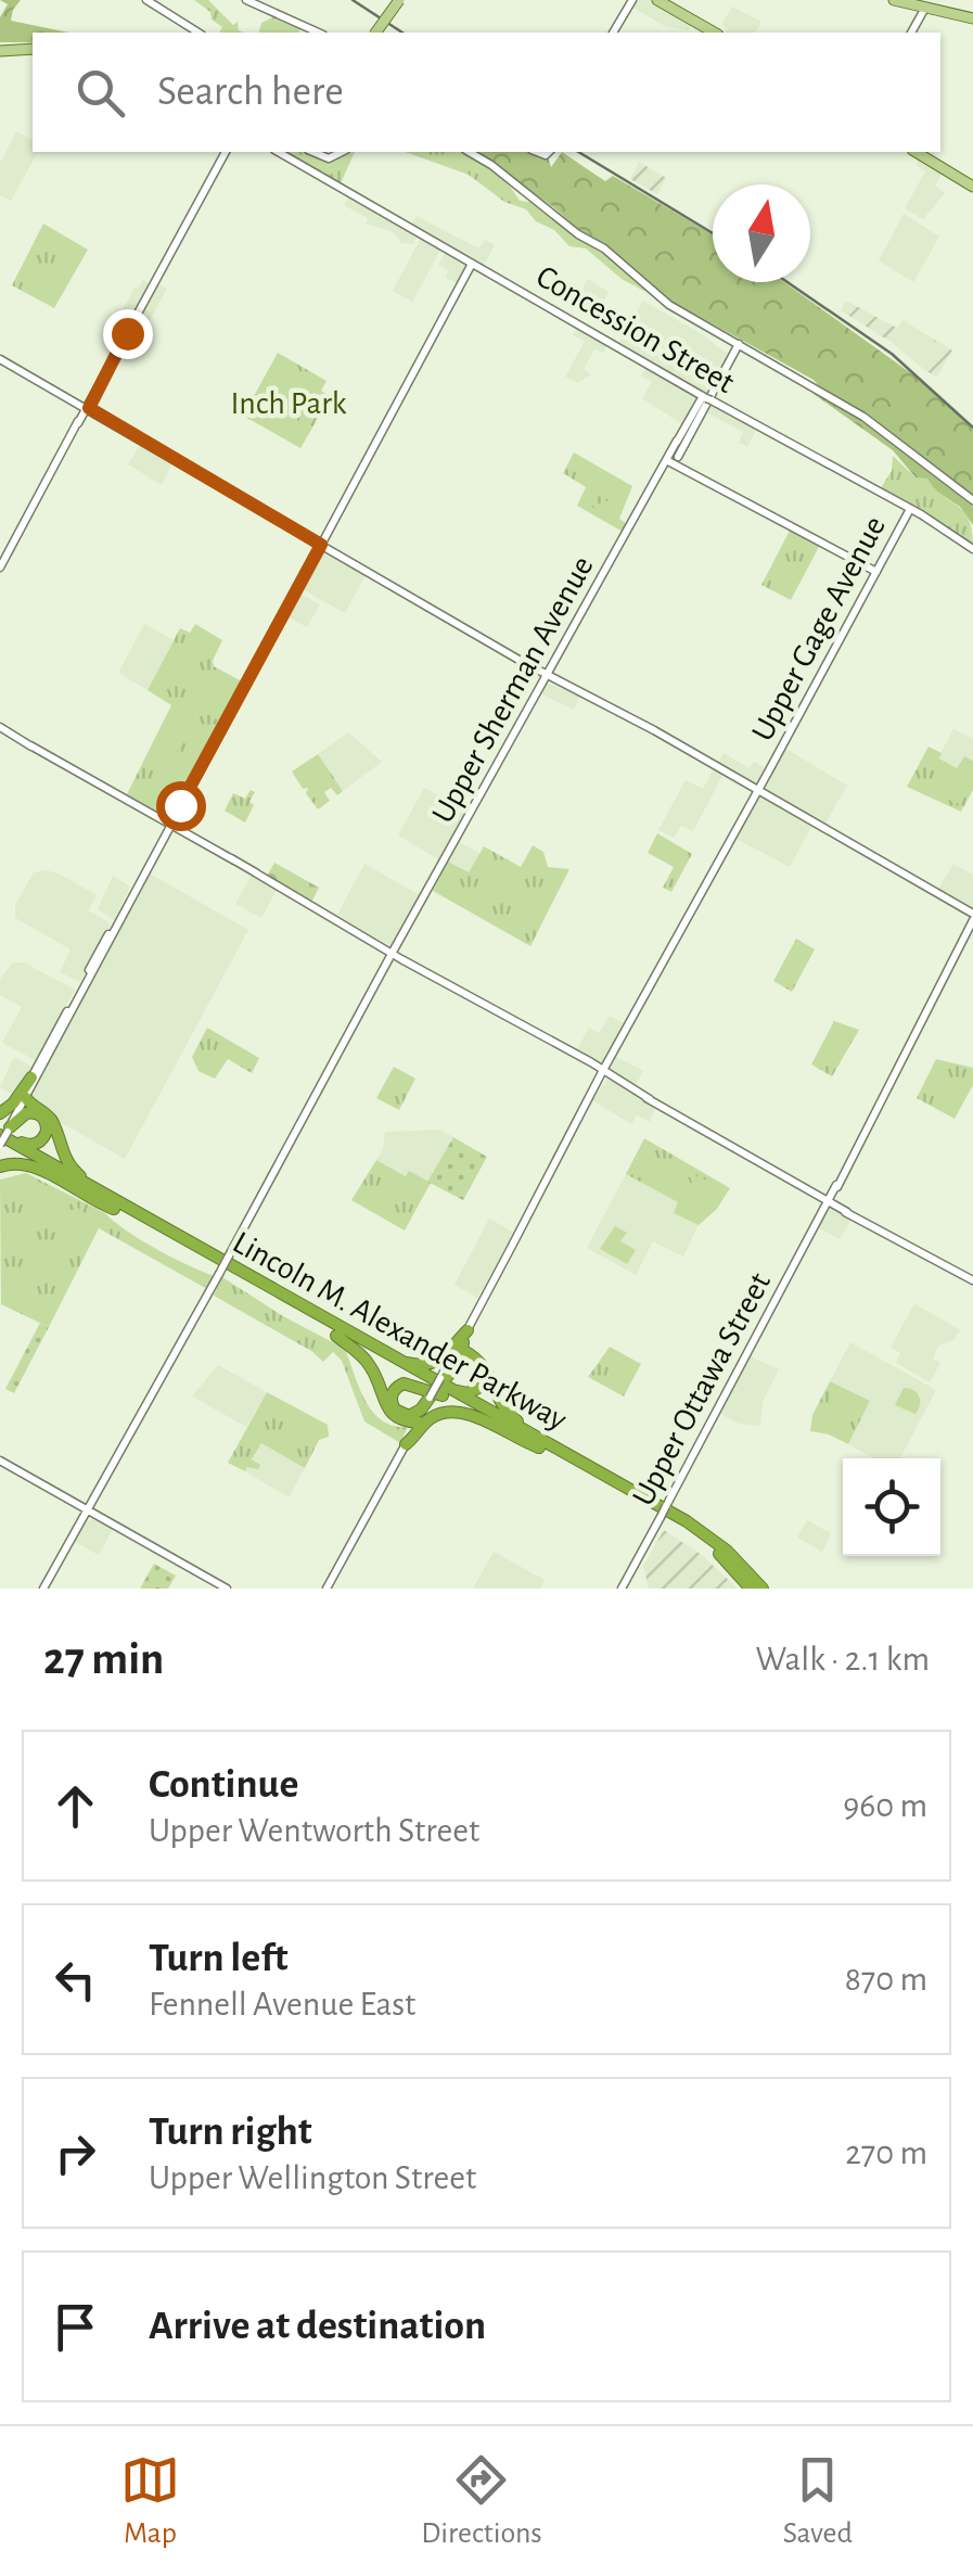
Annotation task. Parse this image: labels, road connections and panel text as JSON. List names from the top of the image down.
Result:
{
  "streets": {
    "highway": ["Lincoln M. Alexander Parkway"],
    "main road": [
      "Concession Street",
      "Upper Gage Avenue",
      "Upper Sherman Avenue",
      "Upper Ottawa Street"
    ]
  },
  "crossings": [
    ["Concession Street", "Upper Gage Avenue"],
    ["Concession Street", "Upper Sherman Avenue"],
    ["Upper Gage Avenue", "Lincoln M. Alexander Parkway"]
  ],
  "parks": ["Inch Park"],
  "north": "top",
  "page": {
    "search": "Search here",
    "heading": ["27 min", "Walk · 2.1 km"],
    "list": [
      ["Continue", "Upper Wentworth Street", "960 m"],
      ["Turn left", "Fennell Avenue East", "870 m"],
      ["Turn right", "Upper Wellington Street", "270 m"],
      "Arrive at destination"
    ],
    "nav": ["Map", "Directions", "Saved"]
  }
}
